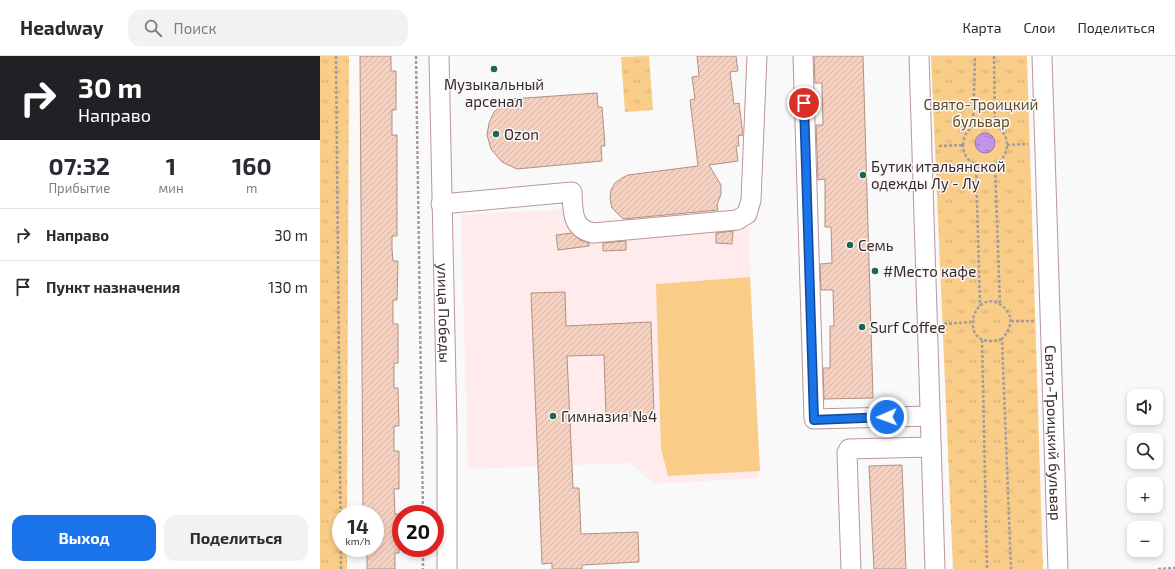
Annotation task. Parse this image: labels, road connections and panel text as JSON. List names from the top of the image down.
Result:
{
  "streets": {
    "street": ["улица Победы", "Свято-Троицкий бульвар"]
  },
  "parks": ["Свято-Троицкий бульвар"],
  "places": [
    "Музыкальный арсенал",
    "Ozon",
    "Бутик итальянской одежды Лу - Лу",
    "Семь",
    "#Место кафе",
    "Surf Coffee",
    "Гимназия №4"
  ],
  "page": {
    "header": "Headway",
    "search": "Поиск",
    "nav": ["Карта", "Слои", "Поделиться"],
    "turn": ["30 m", "Направо"],
    "eta": [
      "07:32",
      "Прибытие",
      "1",
      "мин",
      "160",
      "m"
    ],
    "list": [
      {
        "name": "Направо",
        "value": "30 m"
      },
      {
        "name": "Пункт назначения",
        "value": "130 m"
      }
    ],
    "map_buttons": ["+", "−"],
    "speed": "14 km/h",
    "limit": "20",
    "buttons": ["Выход", "Поделиться"]
  }
}
